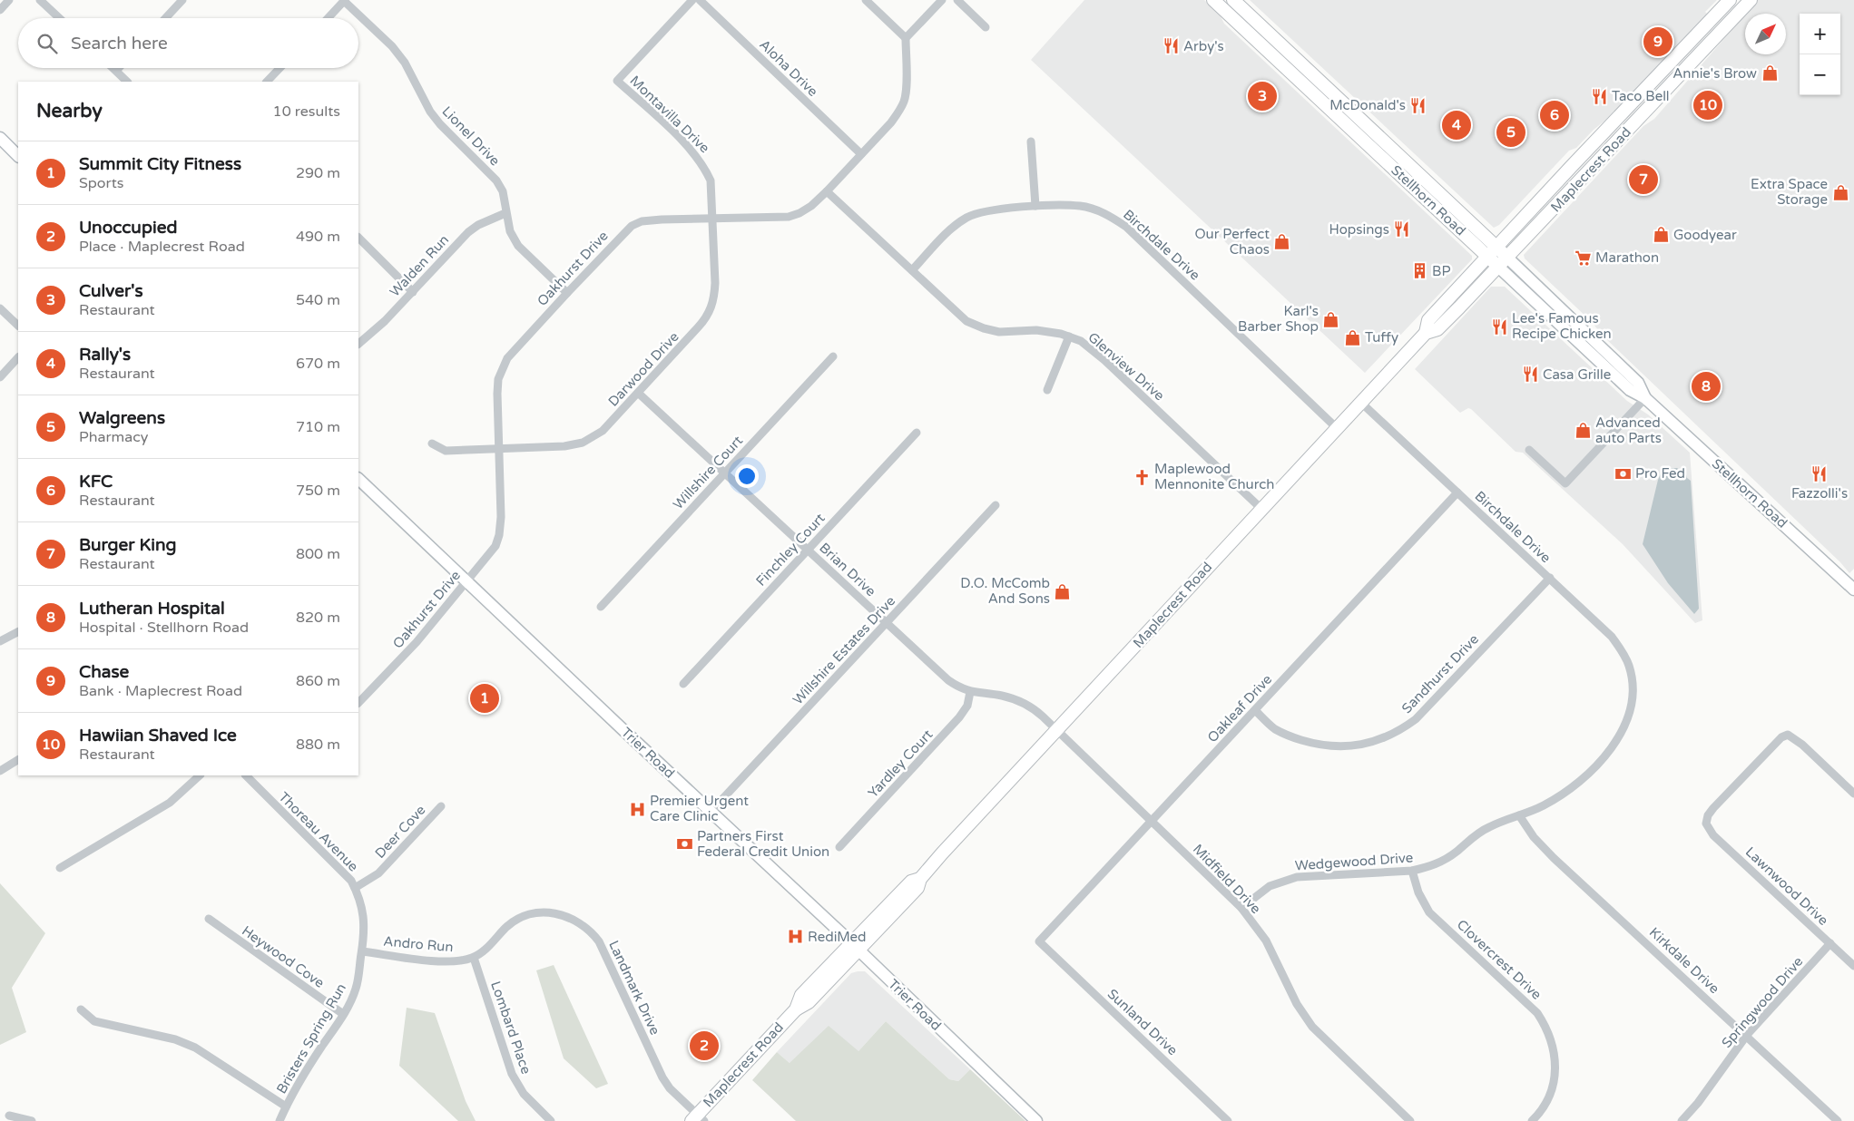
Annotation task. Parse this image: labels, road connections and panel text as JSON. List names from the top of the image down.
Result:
{
  "streets": {
    "main road": ["Maplecrest Road", "Stellhorn Road"],
    "street": [
      "Aloha Drive",
      "Montavilla Drive",
      "Lionel Drive",
      "Birchdale Drive",
      "Walden Run",
      "Oakhurst Drive",
      "Glenview Drive",
      "Darwood Drive",
      "Willshire Court",
      "Finchley Court",
      "Brian Drive",
      "Willshire Estates Drive",
      "Sandhurst Drive",
      "Oakleaf Drive",
      "Trier Road",
      "Yardley Court",
      "Thoreau Avenue",
      "Deer Cove",
      "Wedgewood Drive",
      "Midfield Drive",
      "Lawnwood Drive",
      "Andro Run",
      "Heywood Cove",
      "Clovercrest Drive",
      "Kirkdale Drive",
      "Landmark Drive",
      "Springwood Drive",
      "Sunland Drive",
      "Lombard Place",
      "Bristers Spring Run"
    ]
  },
  "crossings": [
    ["Aloha Drive", "Oakhurst Drive"],
    ["Montavilla Drive", "Oakhurst Drive"],
    ["Montavilla Drive", "Darwood Drive"],
    ["Lionel Drive", "Walden Run"],
    ["Lionel Drive", "Oakhurst Drive"],
    ["Maplecrest Road", "Stellhorn Road"],
    ["Maplecrest Road", "Birchdale Drive"],
    ["Maplecrest Road", "Glenview Drive"],
    ["Maplecrest Road", "Brian Drive"],
    ["Maplecrest Road", "Trier Road"],
    ["Maplecrest Road", "Midfield Drive"],
    ["Maplecrest Road", "Landmark Drive"],
    ["Birchdale Drive", "Glenview Drive"],
    ["Birchdale Drive", "Sandhurst Drive"],
    ["Birchdale Drive", "Oakleaf Drive"],
    ["Birchdale Drive", "Wedgewood Drive"],
    ["Oakhurst Drive", "Glenview Drive"],
    ["Oakhurst Drive", "Darwood Drive"],
    ["Oakhurst Drive", "Trier Road"],
    ["Darwood Drive", "Brian Drive"],
    ["Willshire Court", "Brian Drive"],
    ["Finchley Court", "Brian Drive"],
    ["Brian Drive", "Willshire Estates Drive"],
    ["Brian Drive", "Yardley Court"],
    ["Brian Drive", "Midfield Drive"],
    ["Willshire Estates Drive", "Trier Road"],
    ["Sandhurst Drive", "Oakleaf Drive"],
    ["Oakleaf Drive", "Midfield Drive"],
    ["Oakleaf Drive", "Sunland Drive"],
    ["Thoreau Avenue", "Deer Cove"],
    ["Thoreau Avenue", "Bristers Spring Run"],
    ["Deer Cove", "Bristers Spring Run"],
    ["Wedgewood Drive", "Midfield Drive"],
    ["Wedgewood Drive", "Clovercrest Drive"],
    ["Wedgewood Drive", "Kirkdale Drive"],
    ["Lawnwood Drive", "Springwood Drive"],
    ["Andro Run", "Landmark Drive"],
    ["Andro Run", "Lombard Place"],
    ["Andro Run", "Bristers Spring Run"],
    ["Heywood Cove", "Bristers Spring Run"],
    ["Kirkdale Drive", "Springwood Drive"],
    ["Landmark Drive", "Lombard Place"]
  ],
  "places": {
    "restaurant": [
      "Arby's",
      "Taco Bell",
      "McDonald's",
      "Hopsings",
      "Lee's Famous Recipe Chicken",
      "Casa Grille",
      "Fazzolli's"
    ],
    "shop": [
      "Annie's Brow",
      "Extra Space Storage",
      "Goodyear",
      "Our Perfect Chaos",
      "Karl's Barber Shop",
      "Tuffy",
      "Advanced auto Parts",
      "D.O. McComb And Sons"
    ],
    "supermarket": ["Marathon"],
    "building": ["BP"],
    "bank": ["Pro Fed", "Partners First Federal Credit Union"],
    "church": ["Maplewood Mennonite Church"],
    "hospital": ["Premier Urgent Care Clinic", "RediMed"]
  },
  "north": "top right",
  "page": {
    "map_buttons": ["+", "−"],
    "search": "Search here",
    "pins": [
      "9",
      "3",
      "10",
      "6",
      "4",
      "5",
      "7",
      "8",
      "1",
      "2"
    ],
    "heading": ["Nearby", "10 results"],
    "list": [
      {
        "mark": "1",
        "name": "Summit City Fitness",
        "note": "Sports",
        "value": "290 m"
      },
      {
        "mark": "2",
        "name": "Unoccupied",
        "note": "Place · Maplecrest Road",
        "value": "490 m"
      },
      {
        "mark": "3",
        "name": "Culver's",
        "note": "Restaurant",
        "value": "540 m"
      },
      {
        "mark": "4",
        "name": "Rally's",
        "note": "Restaurant",
        "value": "670 m"
      },
      {
        "mark": "5",
        "name": "Walgreens",
        "note": "Pharmacy",
        "value": "710 m"
      },
      {
        "mark": "6",
        "name": "KFC",
        "note": "Restaurant",
        "value": "750 m"
      },
      {
        "mark": "7",
        "name": "Burger King",
        "note": "Restaurant",
        "value": "800 m"
      },
      {
        "mark": "8",
        "name": "Lutheran Hospital",
        "note": "Hospital · Stellhorn Road",
        "value": "820 m"
      },
      {
        "mark": "9",
        "name": "Chase",
        "note": "Bank · Maplecrest Road",
        "value": "860 m"
      },
      {
        "mark": "10",
        "name": "Hawiian Shaved Ice",
        "note": "Restaurant",
        "value": "880 m"
      }
    ]
  }
}
